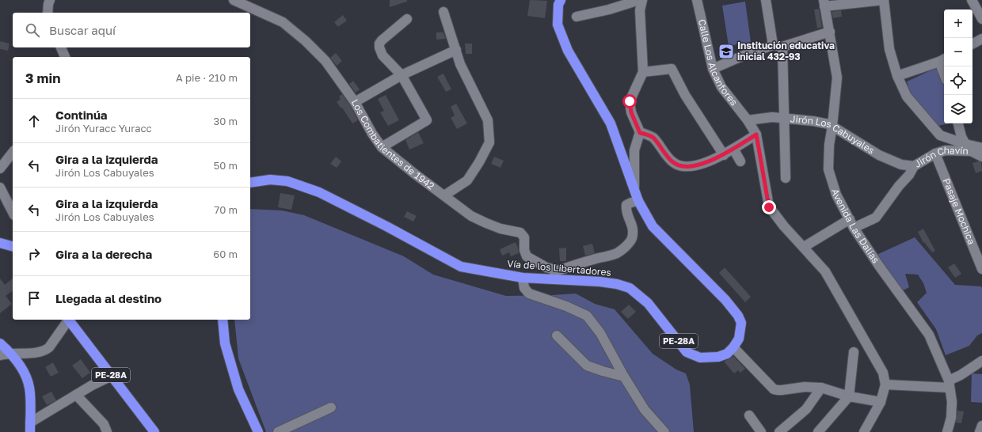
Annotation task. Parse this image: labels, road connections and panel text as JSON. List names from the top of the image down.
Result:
{
  "streets": {
    "highway": ["Vía de los Libertadores", "PE-28A"],
    "street": [
      "Calle Los Alcanfores",
      "Jirón Los Cabuyales",
      "Los Combatientes de 1942",
      "Jirón Chavín",
      "Pasaje Mochica",
      "Avenida Las Dalias"
    ]
  },
  "crossings": [
    ["Calle Los Alcanfores", "Jirón Los Cabuyales"],
    ["Jirón Los Cabuyales", "Jirón Chavín"],
    ["Jirón Los Cabuyales", "Avenida Las Dalias"],
    ["Jirón Chavín", "Pasaje Mochica"],
    ["Jirón Chavín", "Avenida Las Dalias"]
  ],
  "places": {
    "school or university": ["Institución educativa inicial 432-93"]
  },
  "page": {
    "map_buttons": ["+", "−"],
    "search": "Buscar aquí",
    "heading": ["3 min", "A pie · 210 m"],
    "list": [
      ["Continúa", "Jirón Yuracc Yuracc", "30 m"],
      ["Gira a la izquierda", "Jirón Los Cabuyales", "50 m"],
      ["Gira a la izquierda", "Jirón Los Cabuyales", "70 m"],
      ["Gira a la derecha", "60 m"],
      "Llegada al destino"
    ]
  }
}
